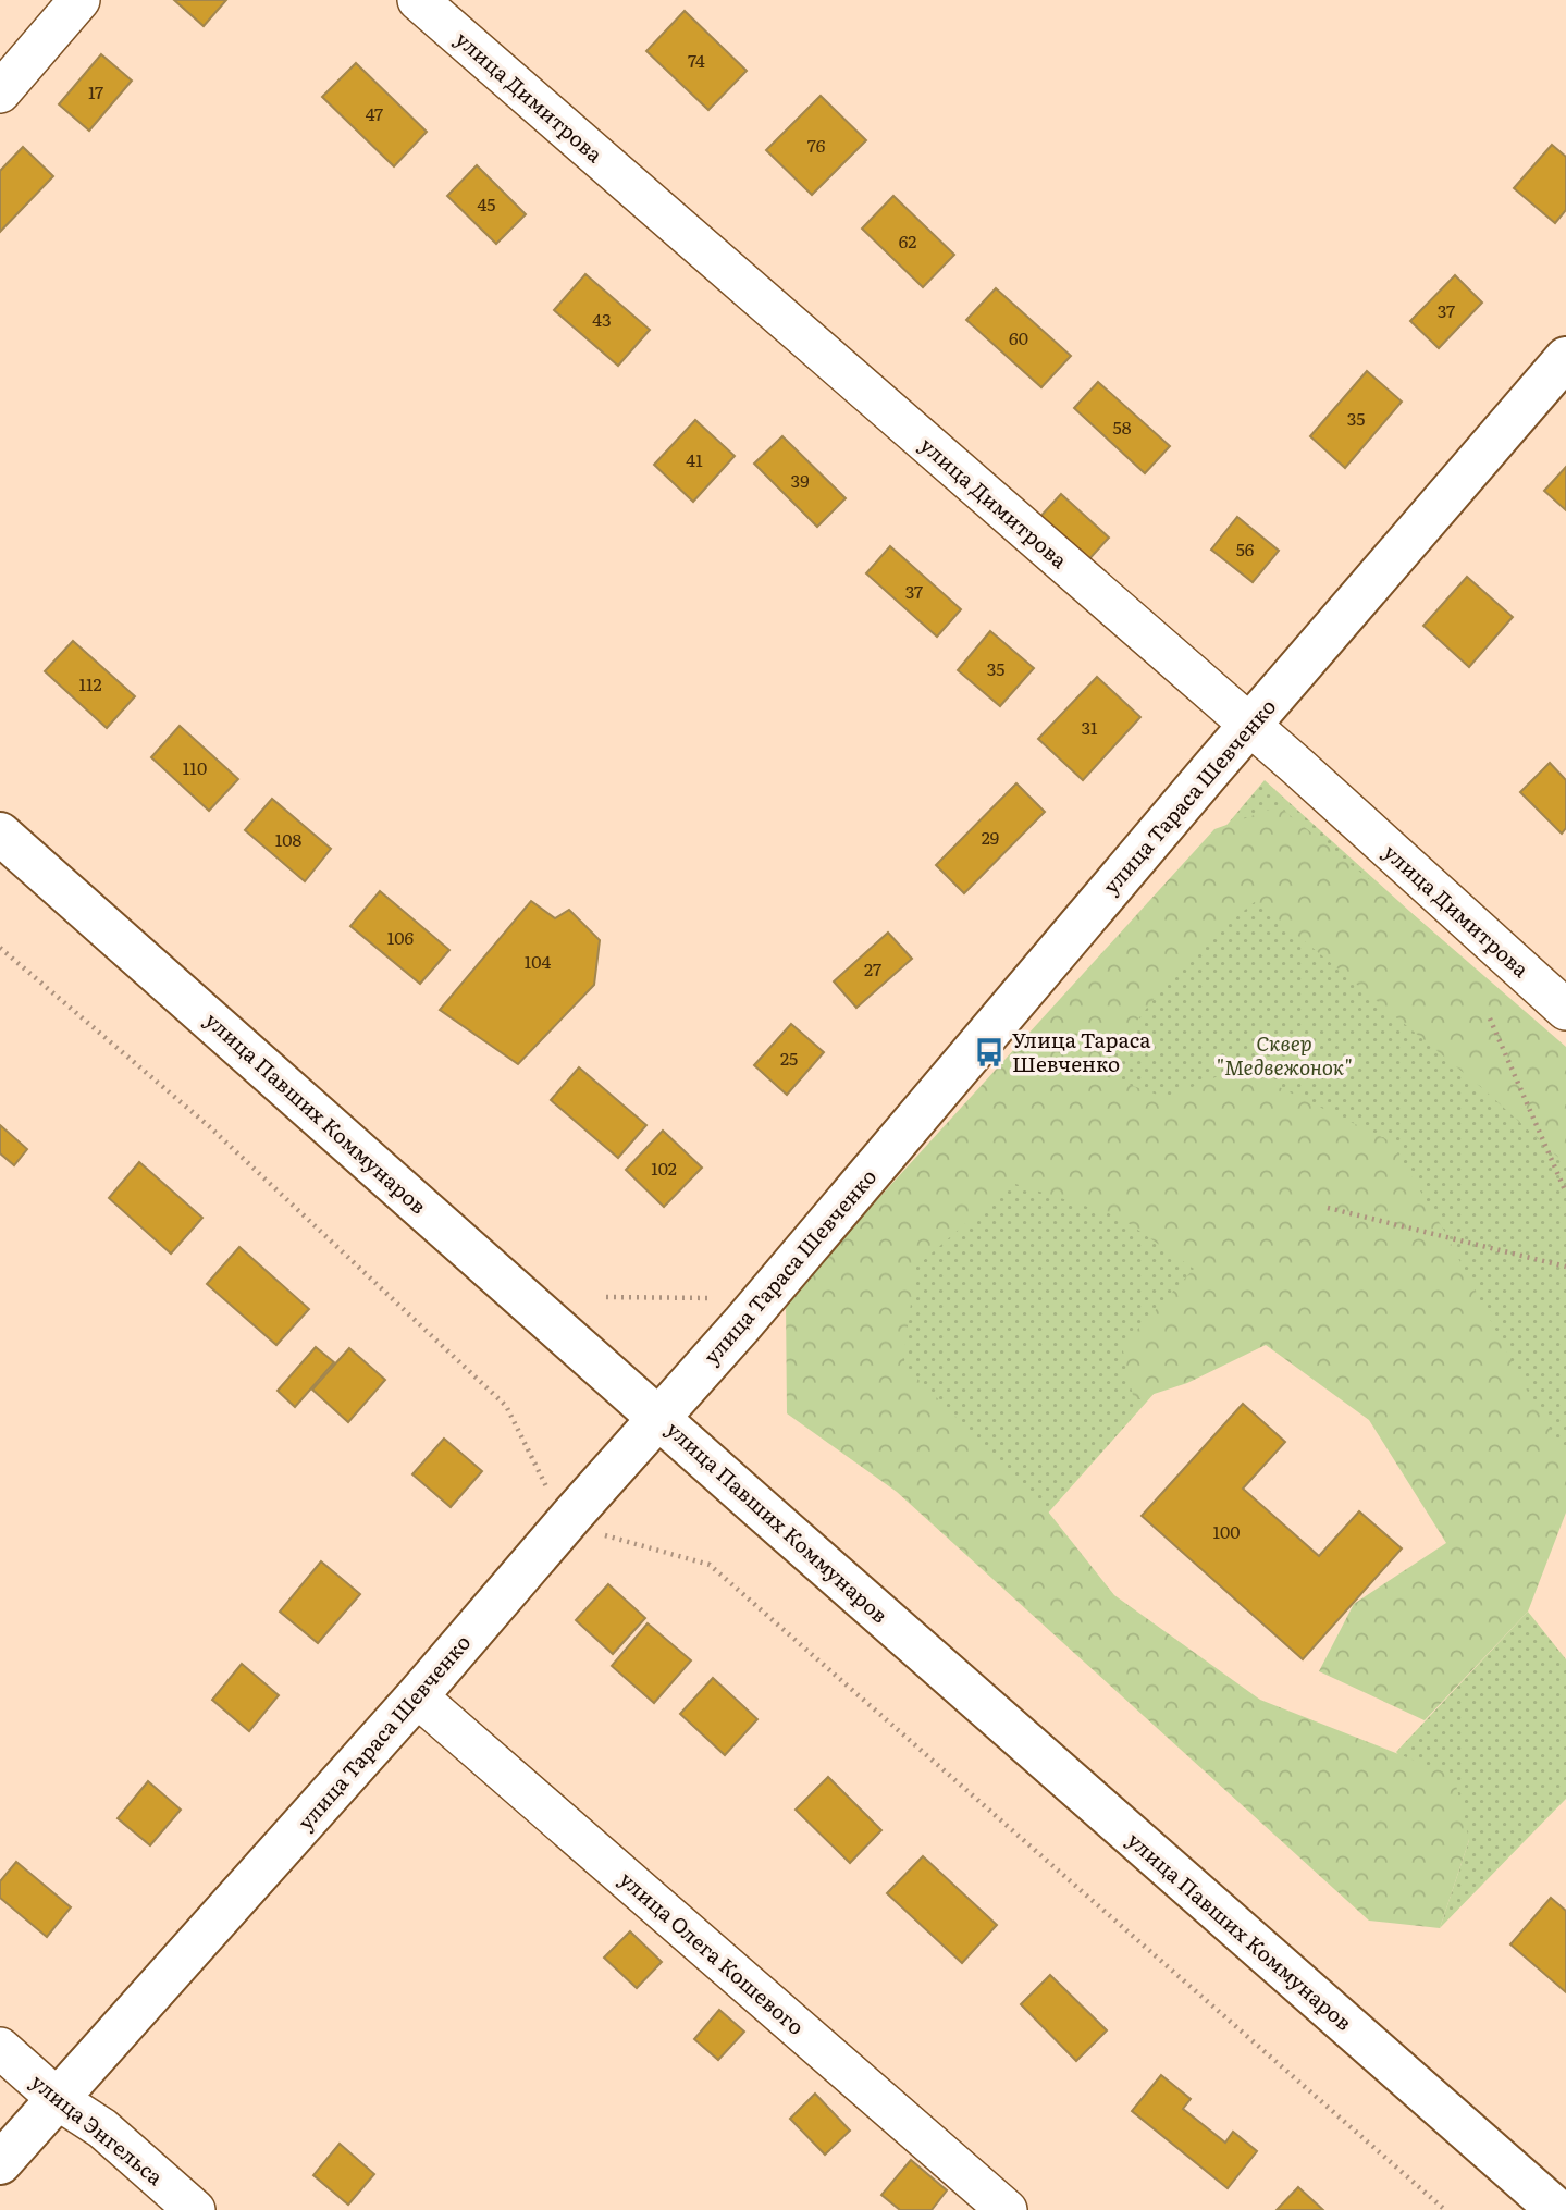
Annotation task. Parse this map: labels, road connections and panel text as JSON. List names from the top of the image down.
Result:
{
  "streets": {
    "street": [
      "улица Димитрова",
      "улица Тараса Шевченко",
      "улица Павших Коммунаров",
      "улица Олега Кошевого",
      "улица Энгельса"
    ]
  },
  "crossings": [
    ["улица Димитрова", "улица Тараса Шевченко"],
    ["улица Тараса Шевченко", "улица Павших Коммунаров"],
    ["улица Тараса Шевченко", "улица Олега Кошевого"],
    ["улица Тараса Шевченко", "улица Энгельса"]
  ],
  "parks": ["Сквер \"Медвежонок\""],
  "places": {
    "bus stop": ["Улица Тараса Шевченко"]
  },
  "house_numbers": [
    "74",
    "17",
    "47",
    "76",
    "45",
    "62",
    "37",
    "43",
    "60",
    "35",
    "58",
    "41",
    "39",
    "56",
    "37",
    "35",
    "112",
    "31",
    "110",
    "29",
    "108",
    "106",
    "104",
    "27",
    "25",
    "102",
    "100"
  ]
}
